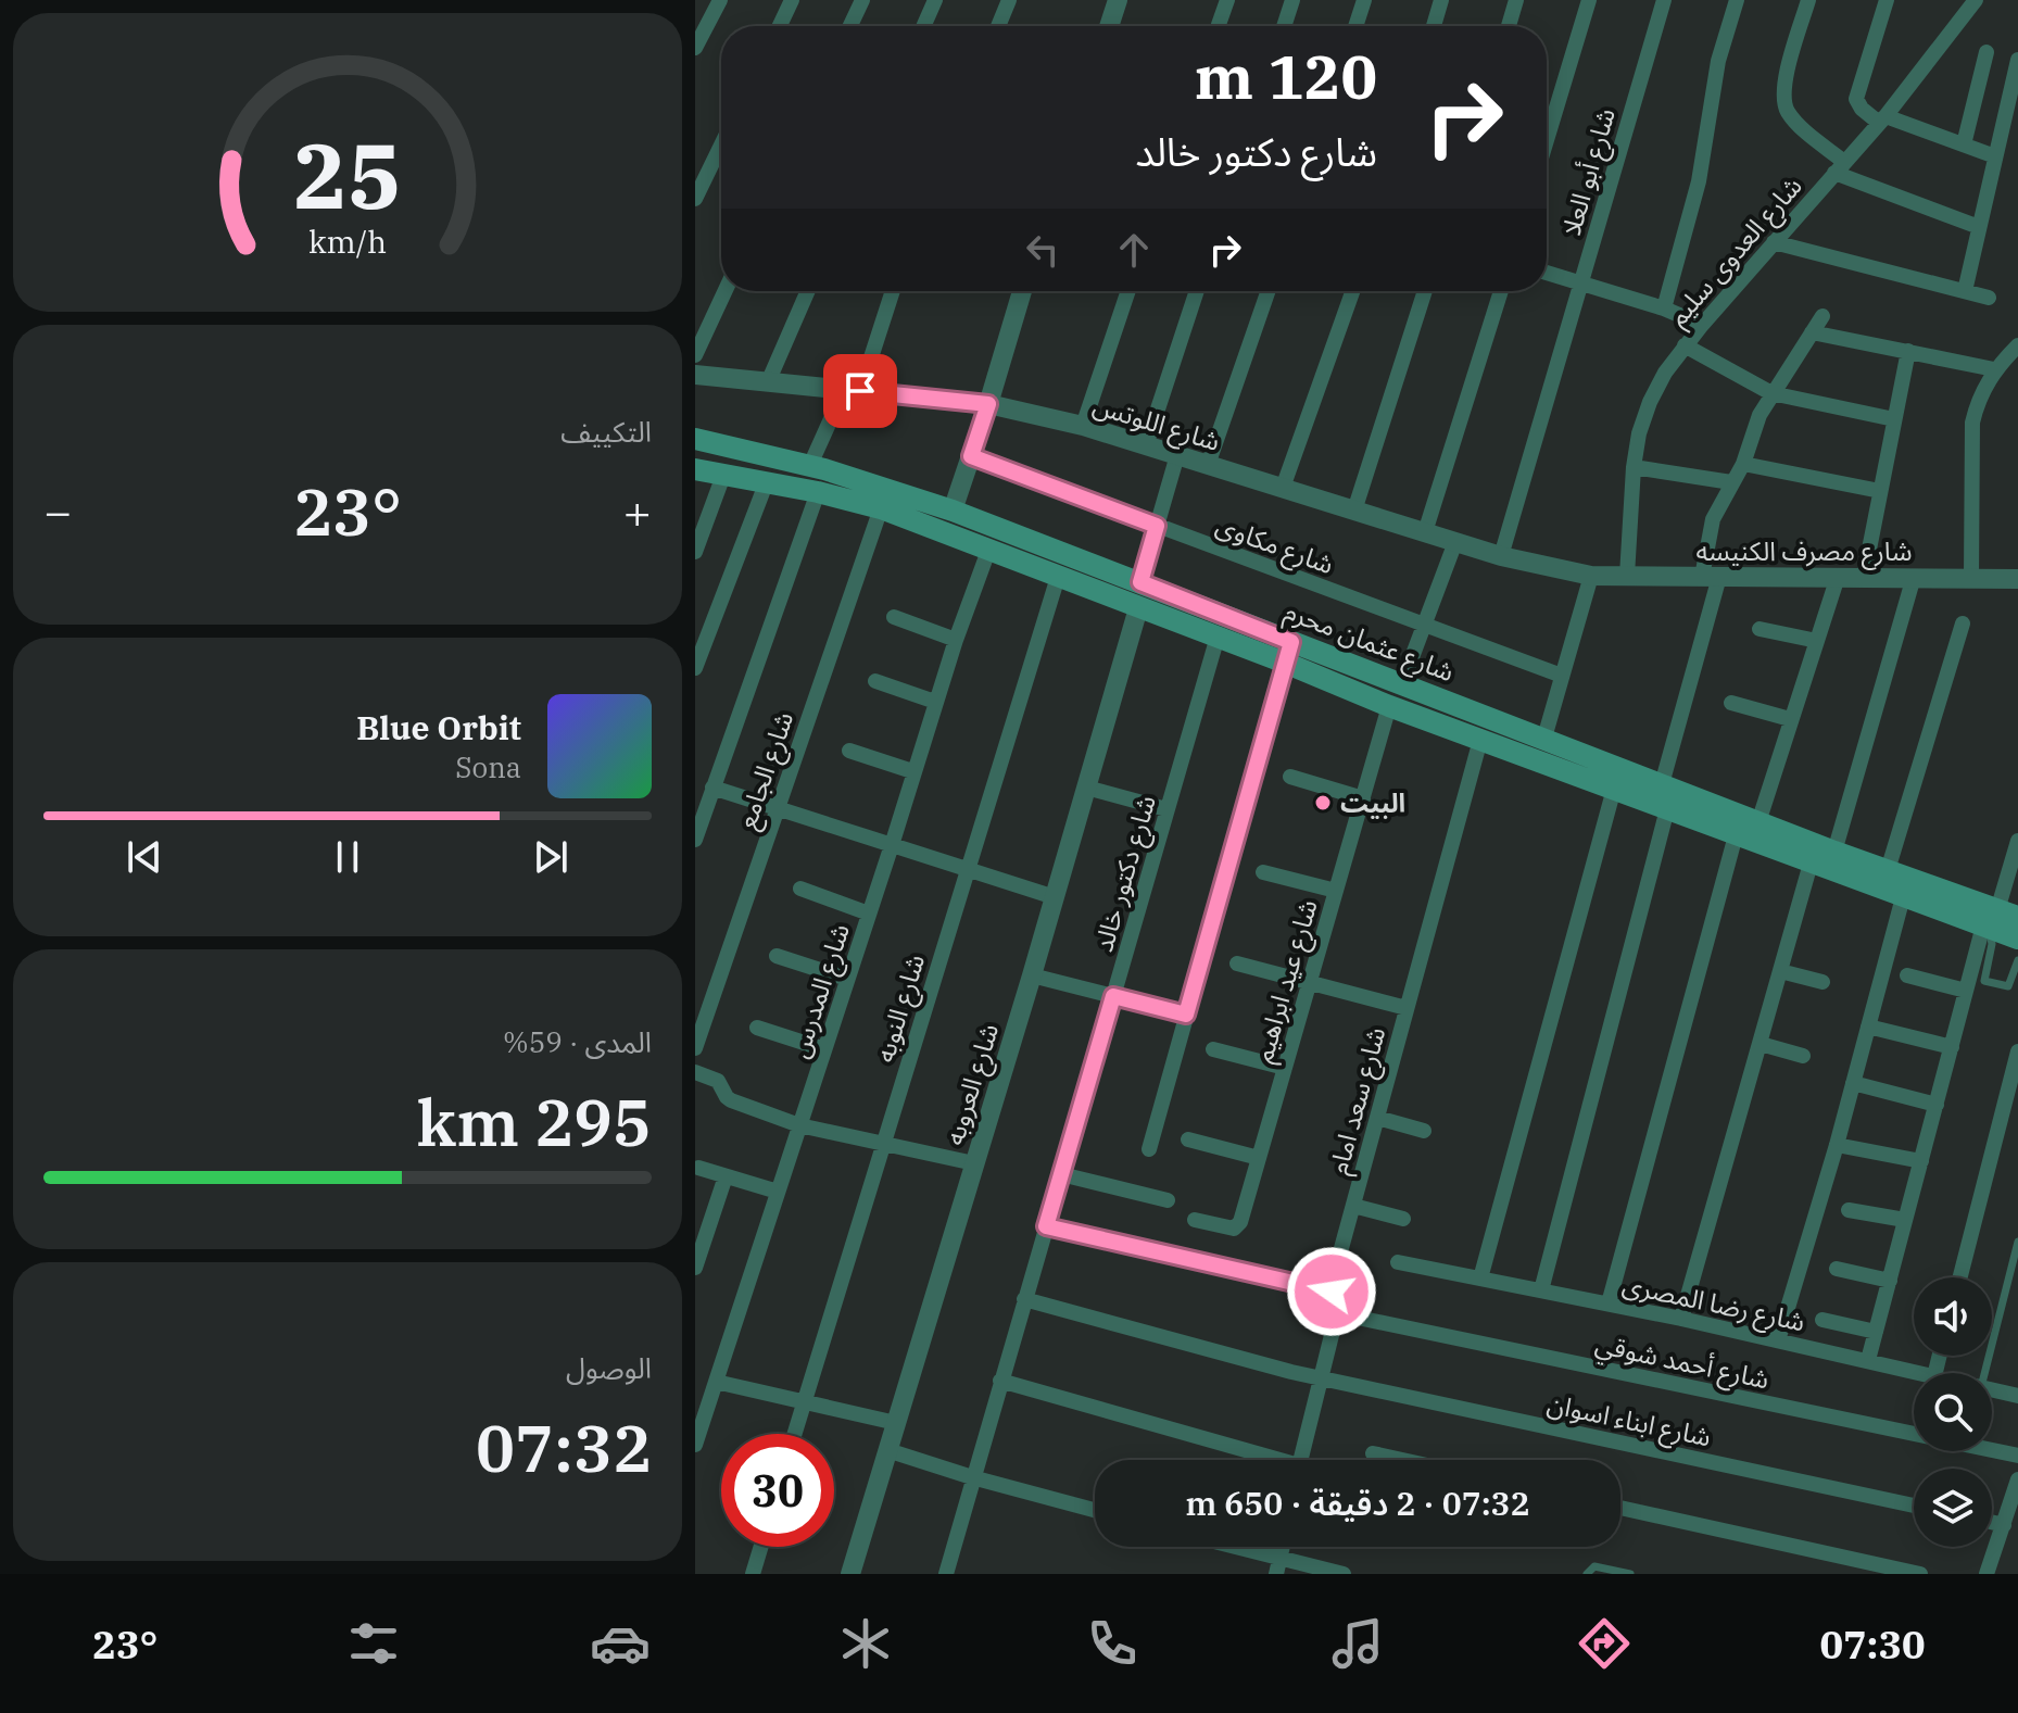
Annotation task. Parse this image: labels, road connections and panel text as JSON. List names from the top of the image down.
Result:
{
  "streets": {
    "main road": ["شارع عثمان محرم"],
    "street": [
      "شارع أبو العلا",
      "شارع العدوى سليم",
      "شارع اللوتس",
      "شارع مكاوى",
      "شارع مصرف الكنيسه",
      "شارع الجامع",
      "شارع دكتور خالد",
      "شارع عيد ابراهيم",
      "شارع المدرس",
      "شارع النوبه",
      "شارع العروبه",
      "شارع سعد امام",
      "شارع رضا المصرى",
      "شارع أحمد شوقي",
      "شارع ابناء اسوان"
    ]
  },
  "crossings": [
    ["شارع أبو العلا", "شارع اللوتس"],
    ["شارع العدوى سليم", "شارع مصرف الكنيسه"],
    ["شارع اللوتس", "شارع مصرف الكنيسه"],
    ["شارع عثمان محرم", "شارع الجامع"],
    ["شارع عثمان محرم", "شارع دكتور خالد"],
    ["شارع عثمان محرم", "شارع عيد ابراهيم"],
    ["شارع عثمان محرم", "شارع المدرس"],
    ["شارع عثمان محرم", "شارع النوبه"],
    ["شارع عثمان محرم", "شارع العروبه"],
    ["شارع عثمان محرم", "شارع سعد امام"],
    ["شارع دكتور خالد", "شارع ابناء اسوان"],
    ["شارع سعد امام", "شارع أحمد شوقي"],
    ["شارع سعد امام", "شارع ابناء اسوان"]
  ],
  "places": ["البيت"],
  "page": {
    "turn": ["120 m", "شارع دكتور خالد"],
    "tile": [
      "التكييف",
      ["المدى · 59%", "295 km"],
      ["الوصول", "07:32"]
    ],
    "heat": ["−", "23°", "+"],
    "song": ["Blue Orbit", "Sona"],
    "limit": "30",
    "trip": "07:32 · 2 دقيقة · 650 m",
    "tabs": ["07:30", "23°"],
    "gauge": ["25", "km/h"]
  }
}
